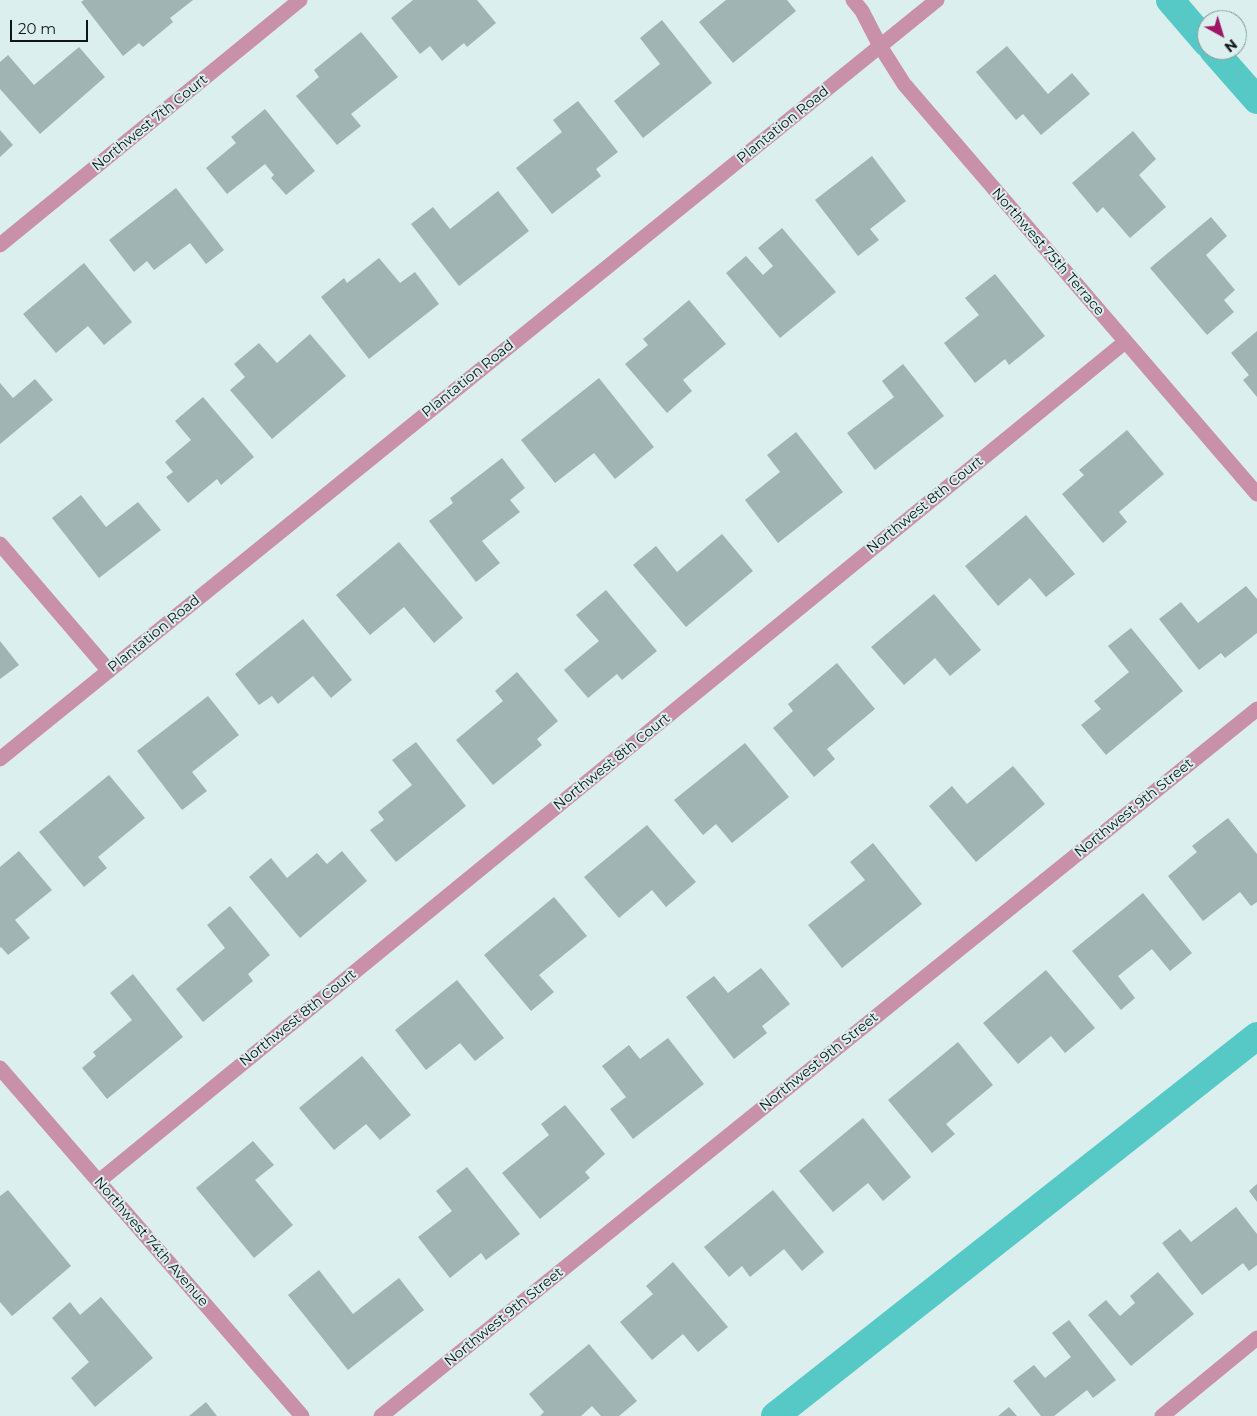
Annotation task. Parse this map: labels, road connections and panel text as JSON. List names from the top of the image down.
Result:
{
  "streets": {
    "street": [
      "Northwest 7th Court",
      "Plantation Road",
      "Northwest 75th Terrace",
      "Northwest 8th Court",
      "Northwest 9th Street",
      "Northwest 74th Avenue"
    ]
  },
  "crossings": [
    ["Plantation Road", "Northwest 75th Terrace"],
    ["Northwest 75th Terrace", "Northwest 8th Court"],
    ["Northwest 8th Court", "Northwest 74th Avenue"]
  ],
  "scale_bar": "20 m",
  "north": "bottom right"
}
